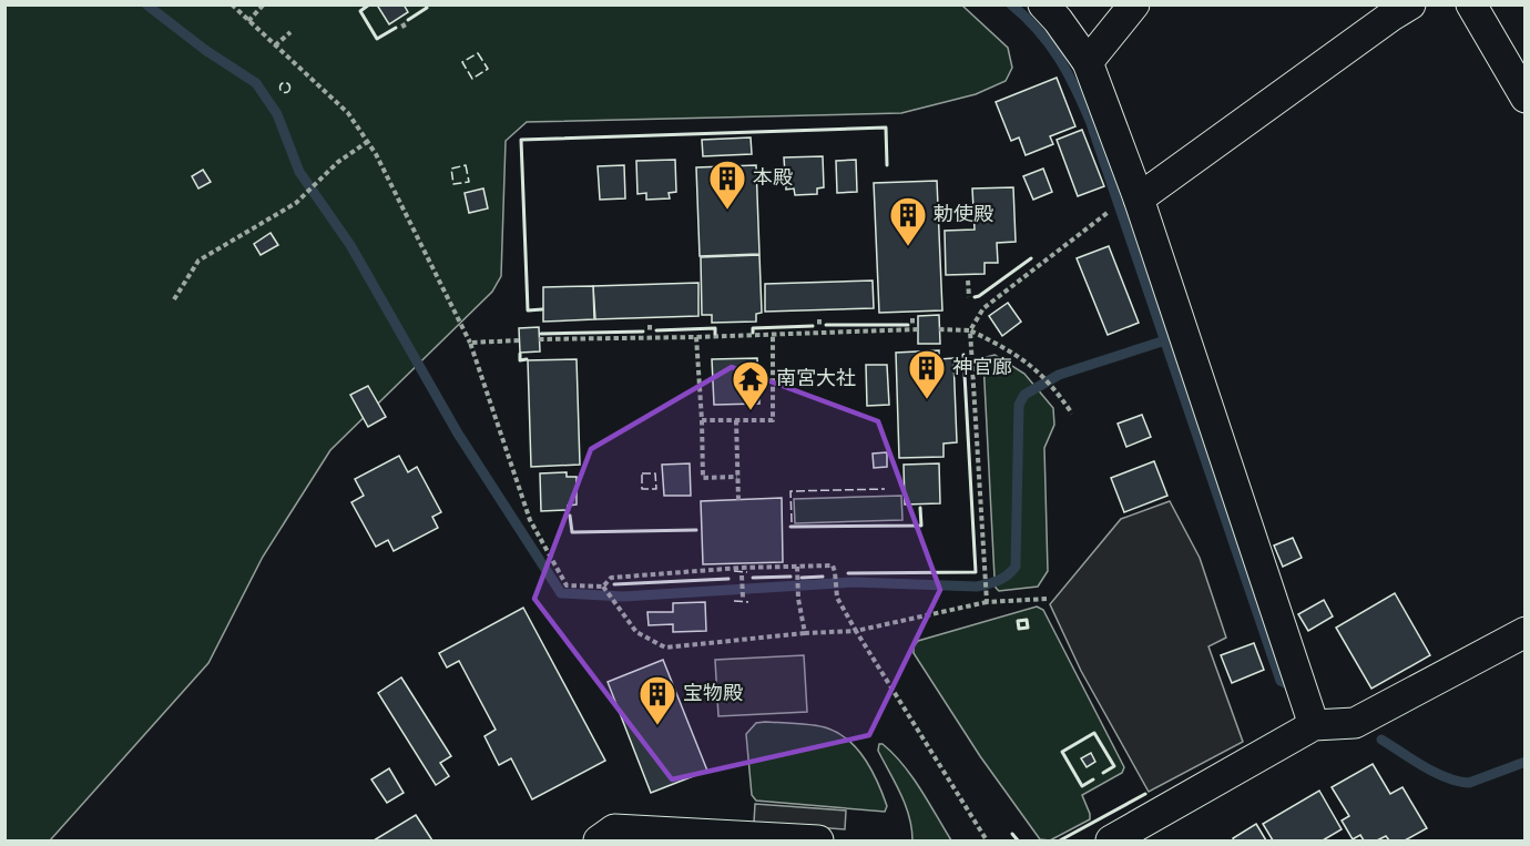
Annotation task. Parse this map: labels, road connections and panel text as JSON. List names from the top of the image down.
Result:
{
  "places": {
    "building": [
      "本殿",
      "勅使殿",
      "神官廊",
      "宝物殿"
    ],
    "temple": ["南宮大社"]
  }
}
